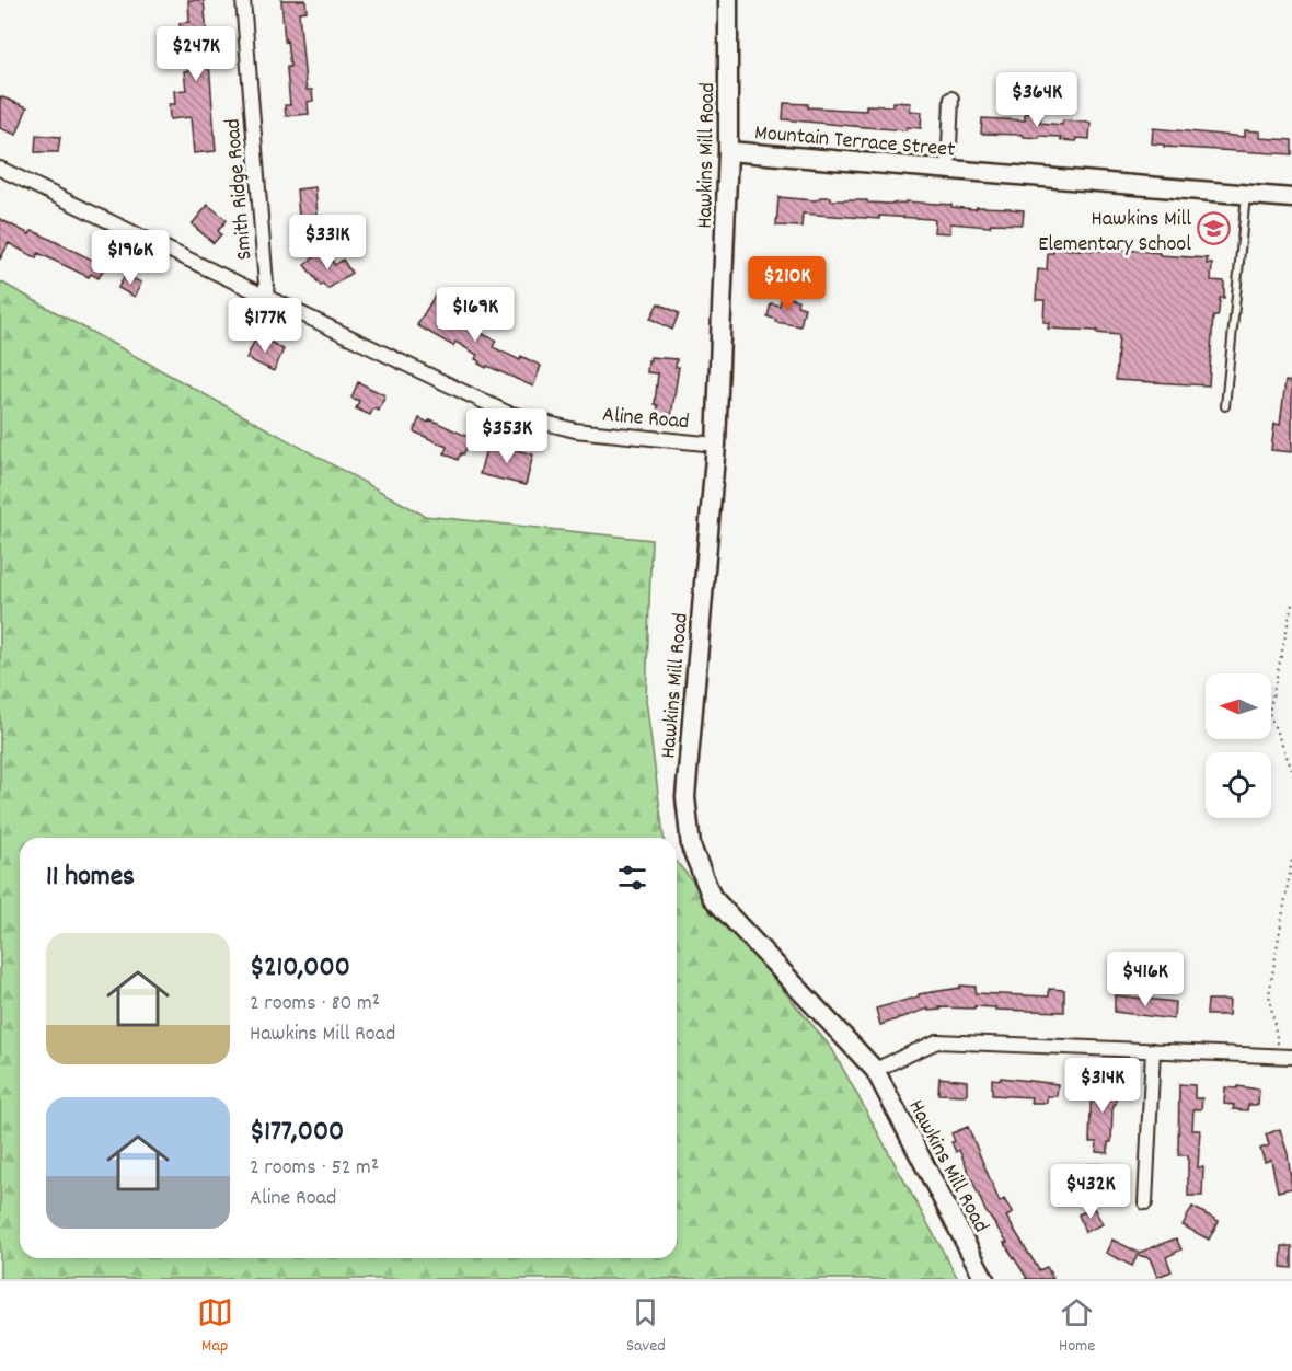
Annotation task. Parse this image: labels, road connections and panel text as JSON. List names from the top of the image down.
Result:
{
  "streets": {
    "street": [
      "Mountain Terrace Street",
      "Hawkins Mill Road",
      "Smith Ridge Road",
      "Aline Road"
    ]
  },
  "crossings": [
    ["Mountain Terrace Street", "Hawkins Mill Road"],
    ["Hawkins Mill Road", "Aline Road"],
    ["Smith Ridge Road", "Aline Road"]
  ],
  "places": {
    "school or university": ["Hawkins Mill Elementary School"]
  },
  "north": "left",
  "page": {
    "price": [
      "$247K",
      "$364K",
      "$331K",
      "$196K",
      "$210K",
      "$169K",
      "$177K",
      "$353K",
      "$416K",
      "$314K",
      "$432K"
    ],
    "heading": "11 homes",
    "list": [
      {
        "name": "$210,000",
        "note": "2 rooms · 80 m² · Hawkins Mill Road"
      },
      {
        "name": "$177,000",
        "note": "2 rooms · 52 m² · Aline Road"
      }
    ],
    "tabs": ["Map", "Saved", "Home"]
  }
}
